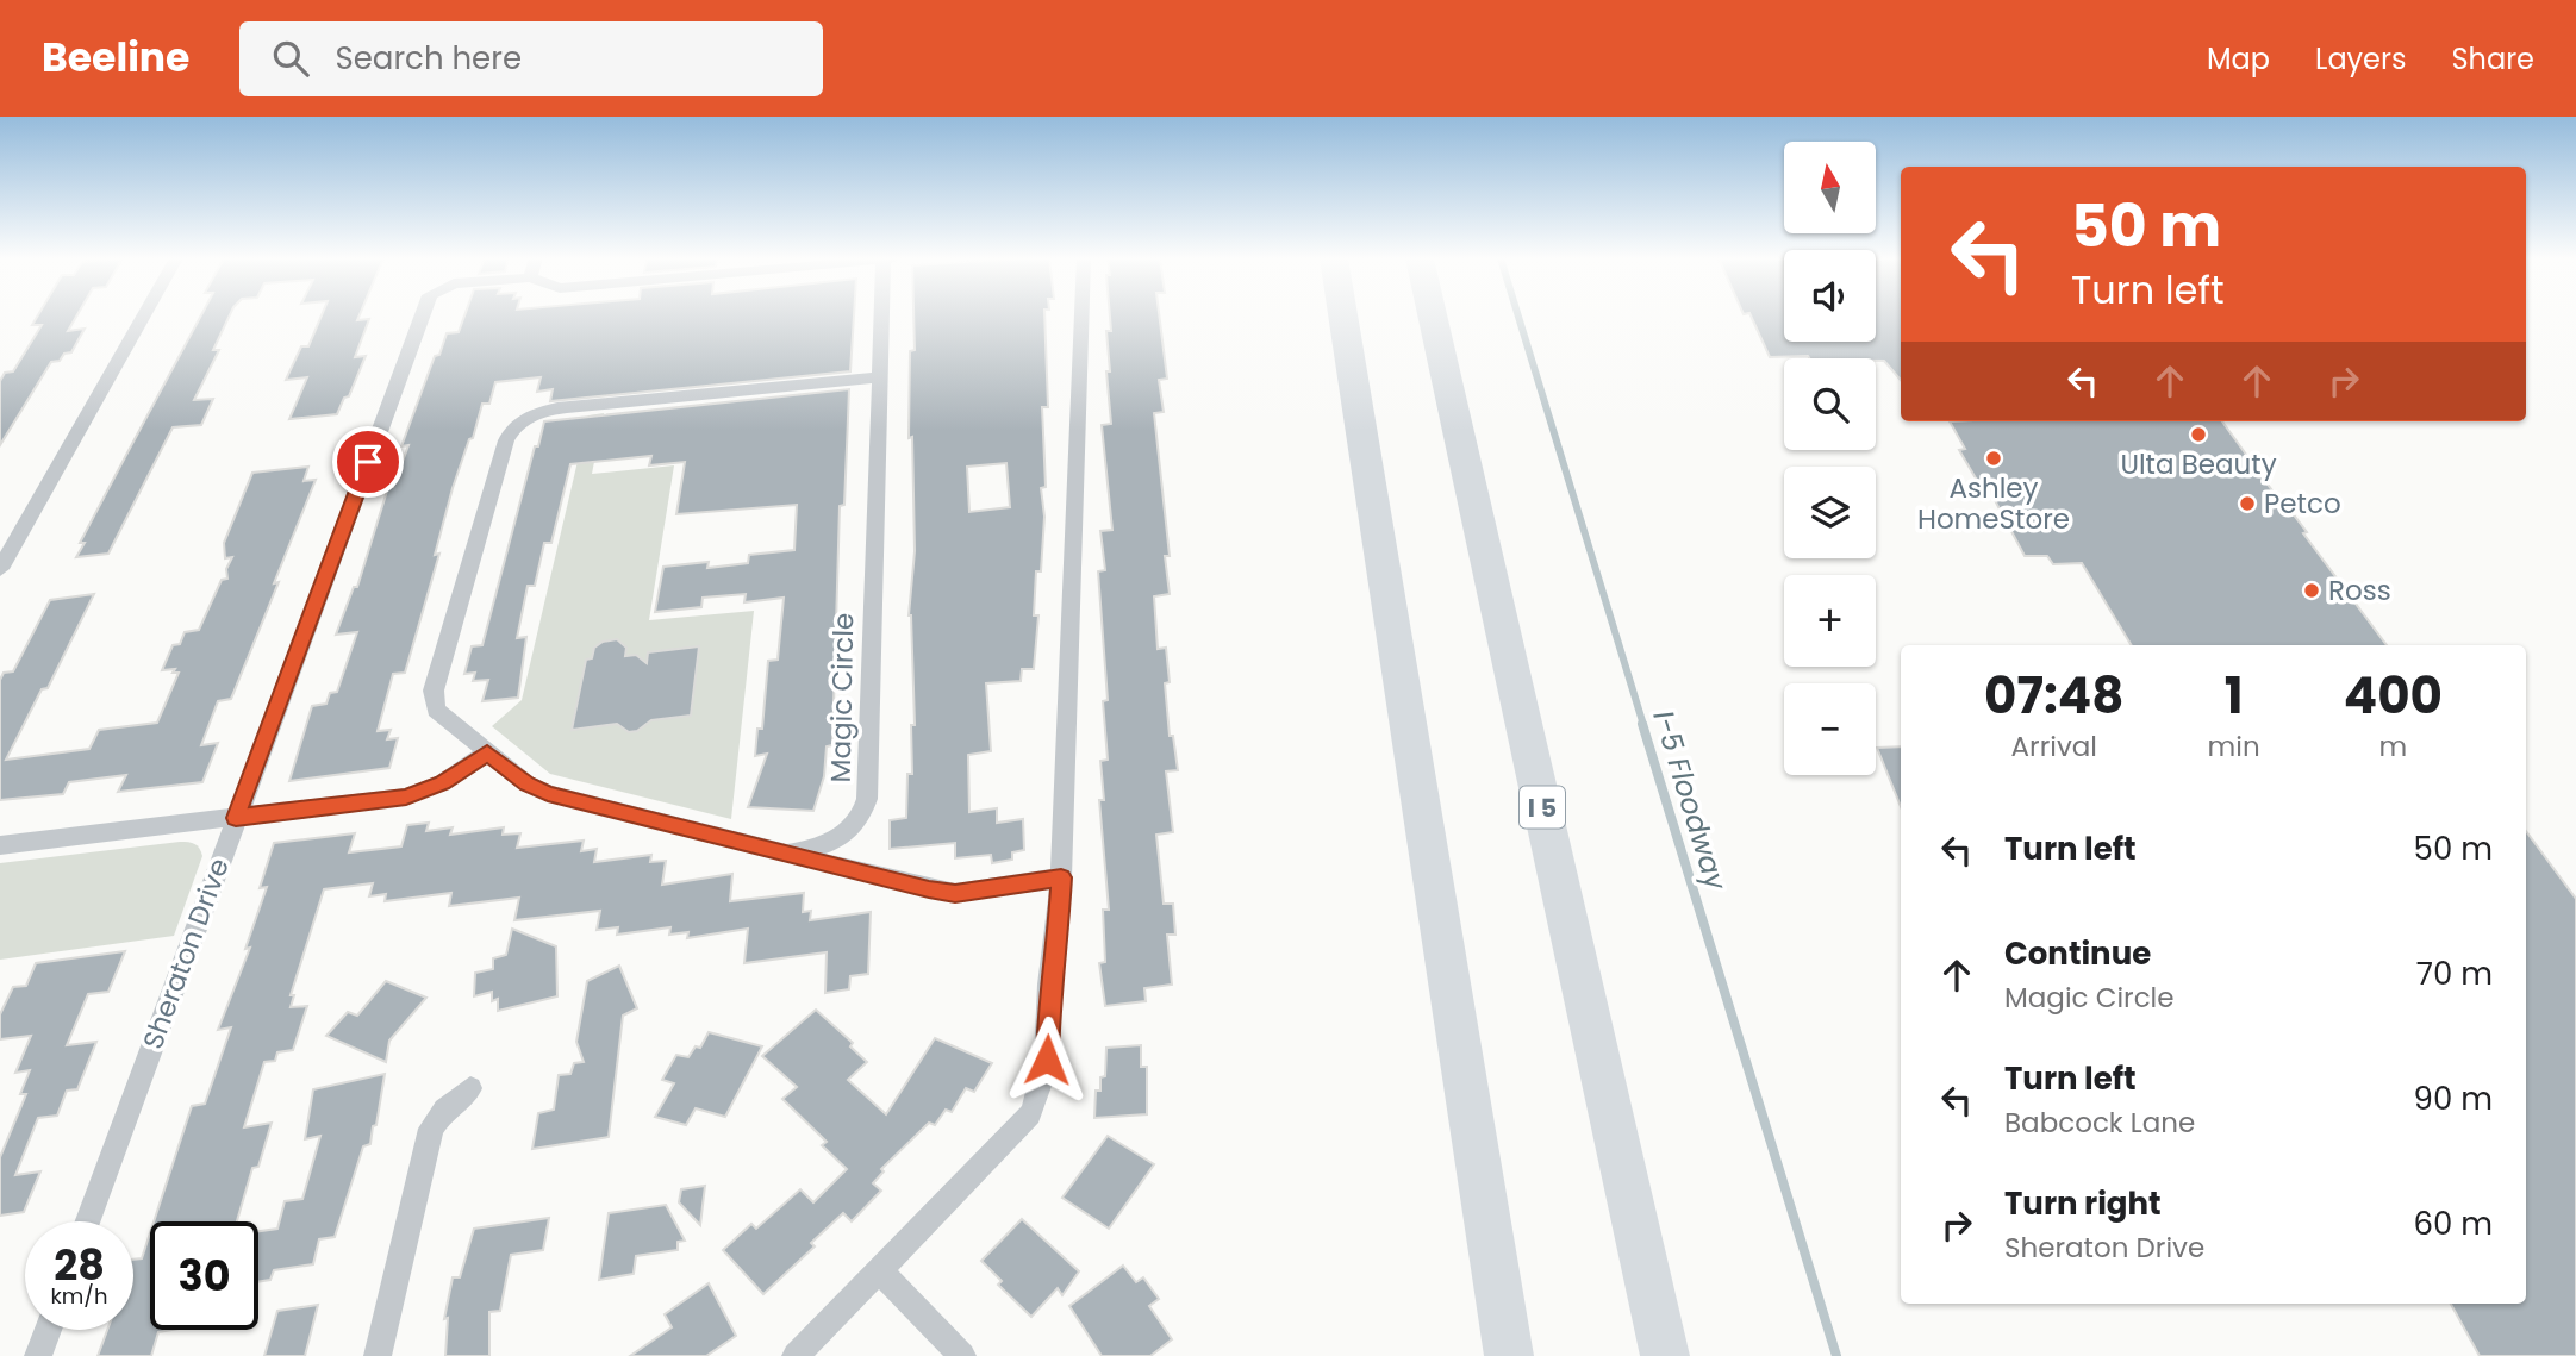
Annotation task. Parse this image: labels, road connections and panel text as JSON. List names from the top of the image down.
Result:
{
  "streets": {
    "highway": ["I 5"],
    "street": ["Magic Circle", "Sheraton Drive"]
  },
  "water": ["I-5 Floodway"],
  "places": [
    "Ulta Beauty",
    "Ashley HomeStore",
    "Petco",
    "Ross"
  ],
  "north": "top",
  "page": {
    "header": "Beeline",
    "search": "Search here",
    "nav": ["Map", "Layers", "Share"],
    "map_buttons": ["+", "−"],
    "turn": ["50 m", "Turn left"],
    "eta": [
      "07:48",
      "Arrival",
      "1",
      "min",
      "400",
      "m"
    ],
    "list": [
      {
        "name": "Turn left",
        "value": "50 m"
      },
      {
        "name": "Continue",
        "note": "Magic Circle",
        "value": "70 m"
      },
      {
        "name": "Turn left",
        "note": "Babcock Lane",
        "value": "90 m"
      },
      {
        "name": "Turn right",
        "note": "Sheraton Drive",
        "value": "60 m"
      }
    ],
    "speed": "28 km/h",
    "limit": "30"
  }
}
